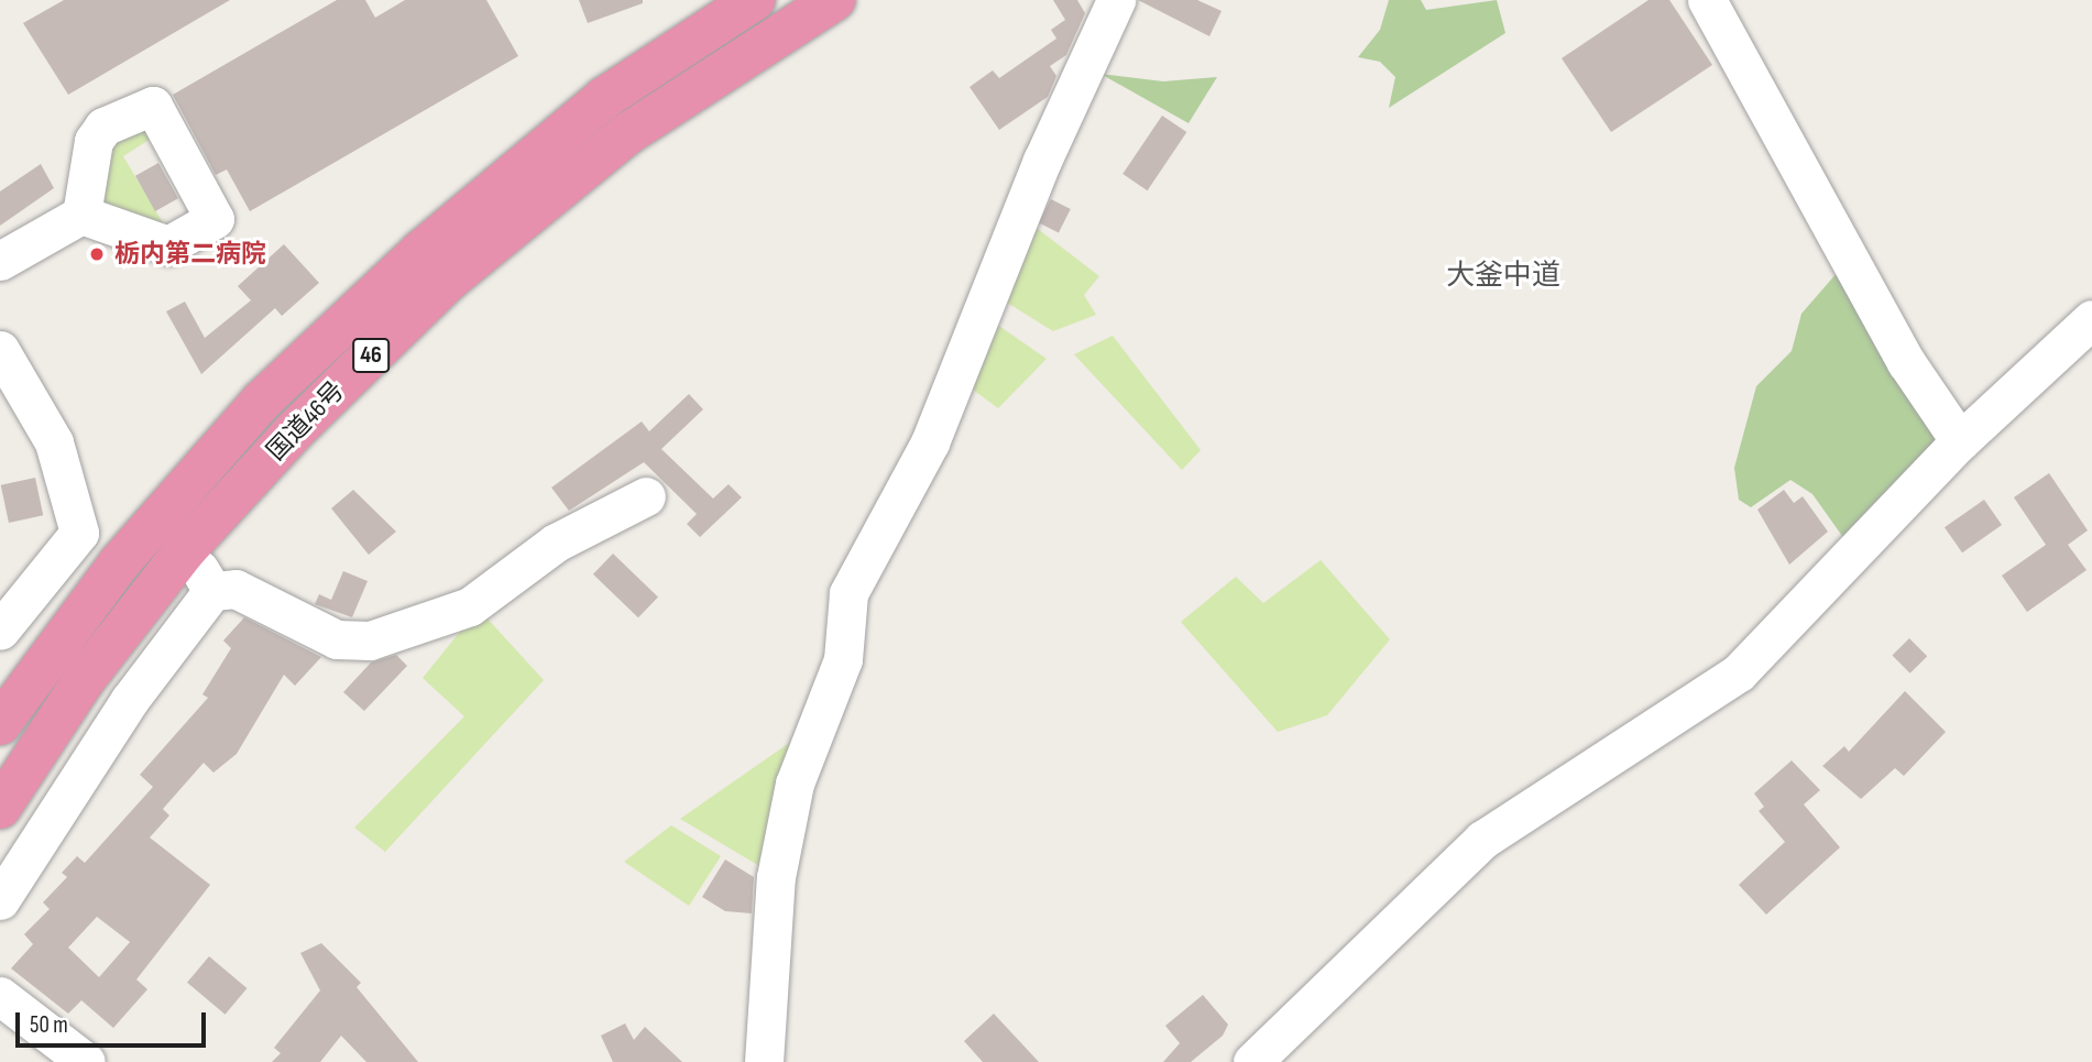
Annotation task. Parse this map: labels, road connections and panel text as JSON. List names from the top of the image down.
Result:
{
  "streets": {
    "highway": ["46", "国道46号"]
  },
  "districts": ["大釜中道"],
  "places": ["栃内第二病院"],
  "scale_bar": "50 m"
}
